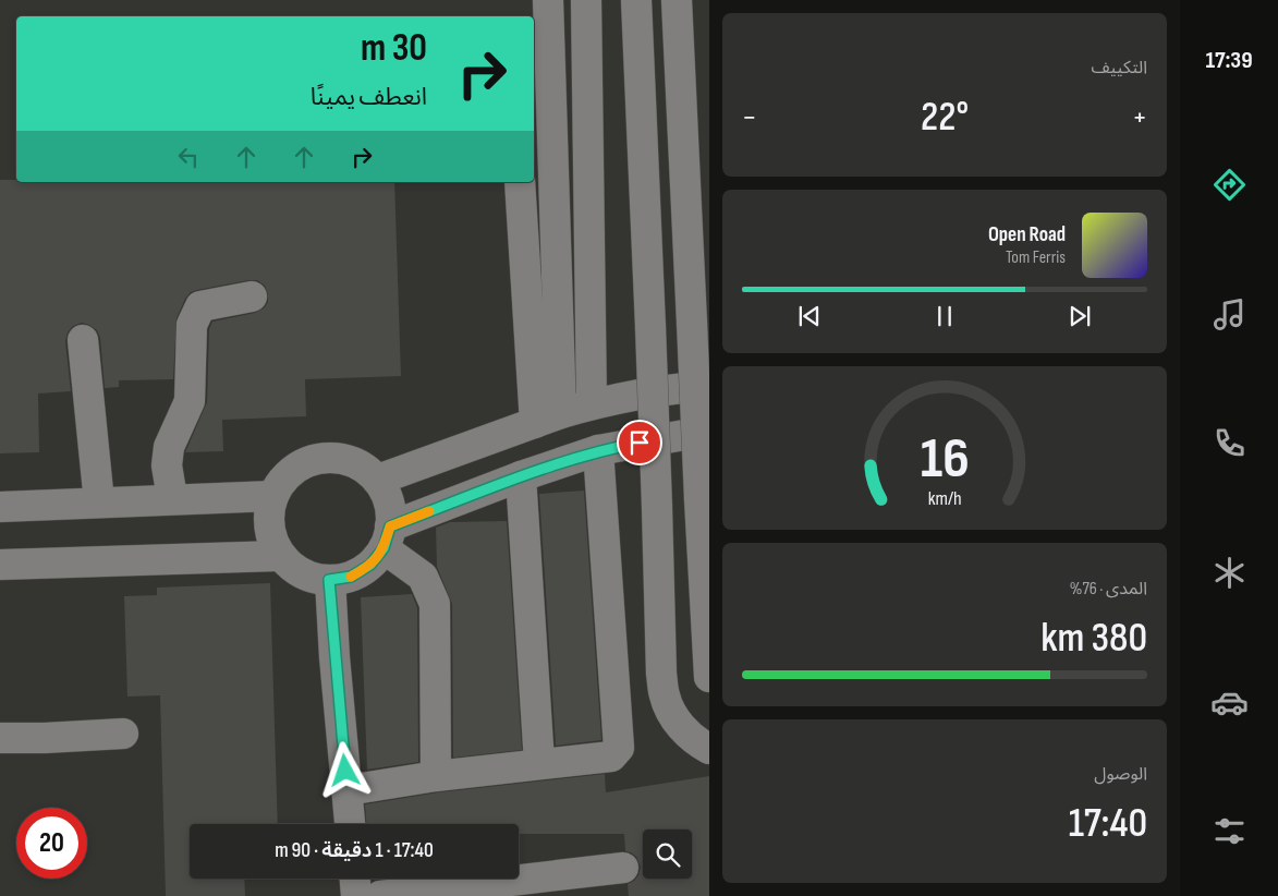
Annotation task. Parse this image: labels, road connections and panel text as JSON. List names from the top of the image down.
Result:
{
  "page": {
    "tabs": "17:39",
    "tile": [
      "التكييف",
      ["المدى · 76%", "380 km"],
      ["الوصول", "17:40"]
    ],
    "turn": ["30 m", "انعطف يمينًا"],
    "heat": ["−", "22°", "+"],
    "song": ["Open Road", "Tom Ferris"],
    "limit": "20",
    "trip": "17:40 · 1 دقيقة · 90 m",
    "gauge": ["16", "km/h"]
  }
}
